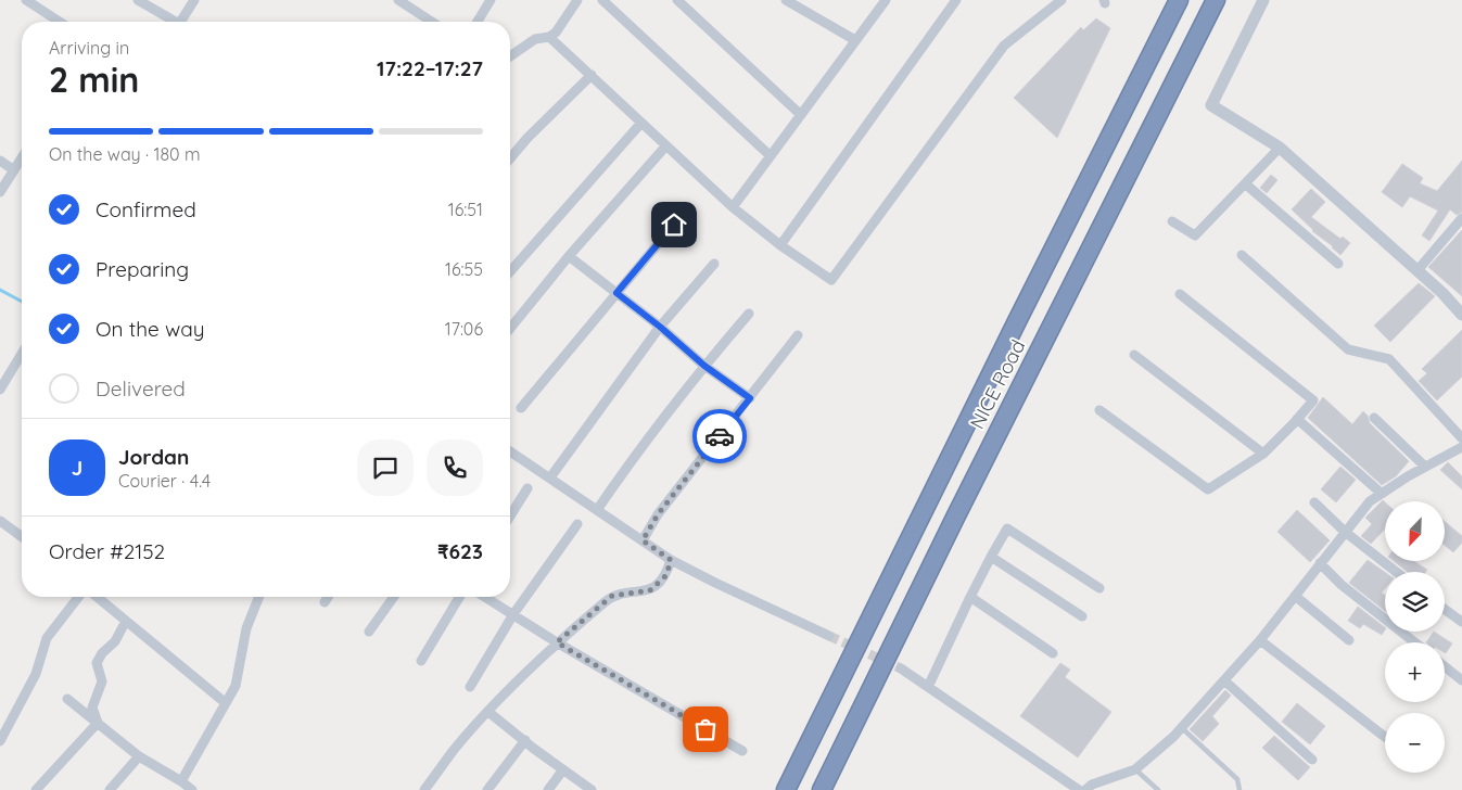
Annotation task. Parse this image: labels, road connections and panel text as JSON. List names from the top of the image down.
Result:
{
  "streets": {
    "highway": ["NICE Road"]
  },
  "north": "bottom left",
  "page": {
    "heading": ["2 min", "Arriving in", "17:22–17:27"],
    "panel": [
      "Jordan",
      "Courier · 4.4",
      "Order #2152",
      "₹623"
    ],
    "bar": "On the way · 180 m",
    "list": [
      ["Confirmed", "16:51"],
      ["Preparing", "16:55"],
      ["On the way", "17:06"],
      "Delivered"
    ],
    "round": "J",
    "map_buttons": ["+", "−"]
  }
}
